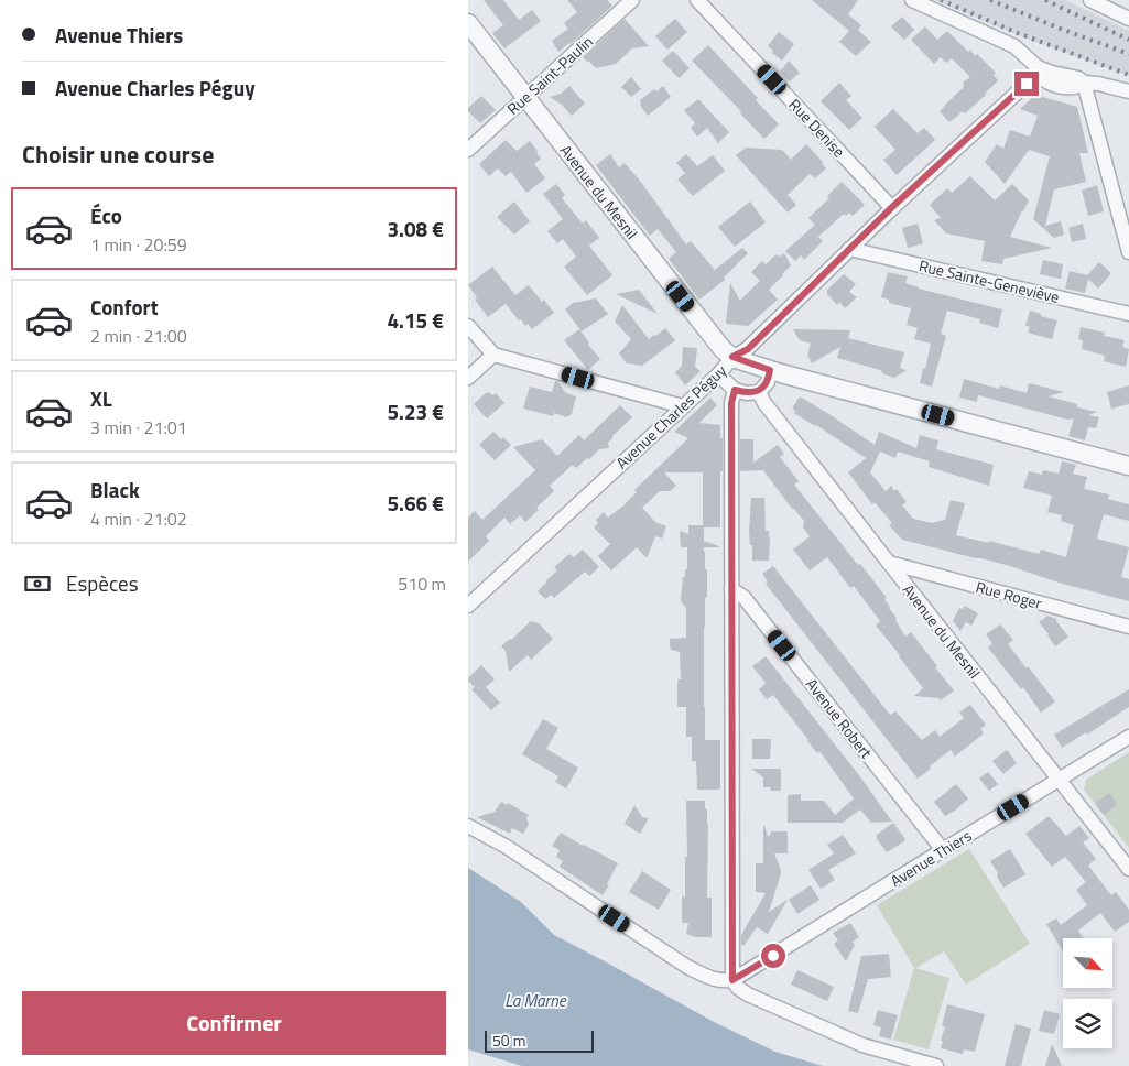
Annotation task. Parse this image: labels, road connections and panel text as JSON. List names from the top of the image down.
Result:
{
  "streets": {
    "street": [
      "Rue Saint-Paulin",
      "Rue Denise",
      "Avenue du Mesnil",
      "Rue Sainte-Geneviève",
      "Avenue Charles Péguy",
      "Rue Roger",
      "Avenue Robert",
      "Avenue Thiers"
    ]
  },
  "crossings": [
    ["Rue Saint-Paulin", "Avenue du Mesnil"],
    ["Rue Denise", "Avenue Charles Péguy"],
    ["Avenue du Mesnil", "Avenue Charles Péguy"],
    ["Avenue du Mesnil", "Rue Roger"],
    ["Avenue du Mesnil", "Avenue Thiers"],
    ["Rue Sainte-Geneviève", "Avenue Charles Péguy"],
    ["Avenue Robert", "Avenue Thiers"]
  ],
  "water": ["La Marne"],
  "scale_bar": "50 m",
  "north": "bottom right",
  "page": {
    "banner": ["Avenue Thiers", "Avenue Charles Péguy"],
    "heading": "Choisir une course",
    "list": [
      {
        "name": "Éco",
        "note": "1 min · 20:59",
        "value": "3.08 €"
      },
      {
        "name": "Confort",
        "note": "2 min · 21:00",
        "value": "4.15 €"
      },
      {
        "name": "XL",
        "note": "3 min · 21:01",
        "value": "5.23 €"
      },
      {
        "name": "Black",
        "note": "4 min · 21:02",
        "value": "5.66 €"
      }
    ],
    "pay": ["Espèces", "510 m"],
    "buttons": "Confirmer",
    "scale": "50 m"
  }
}
